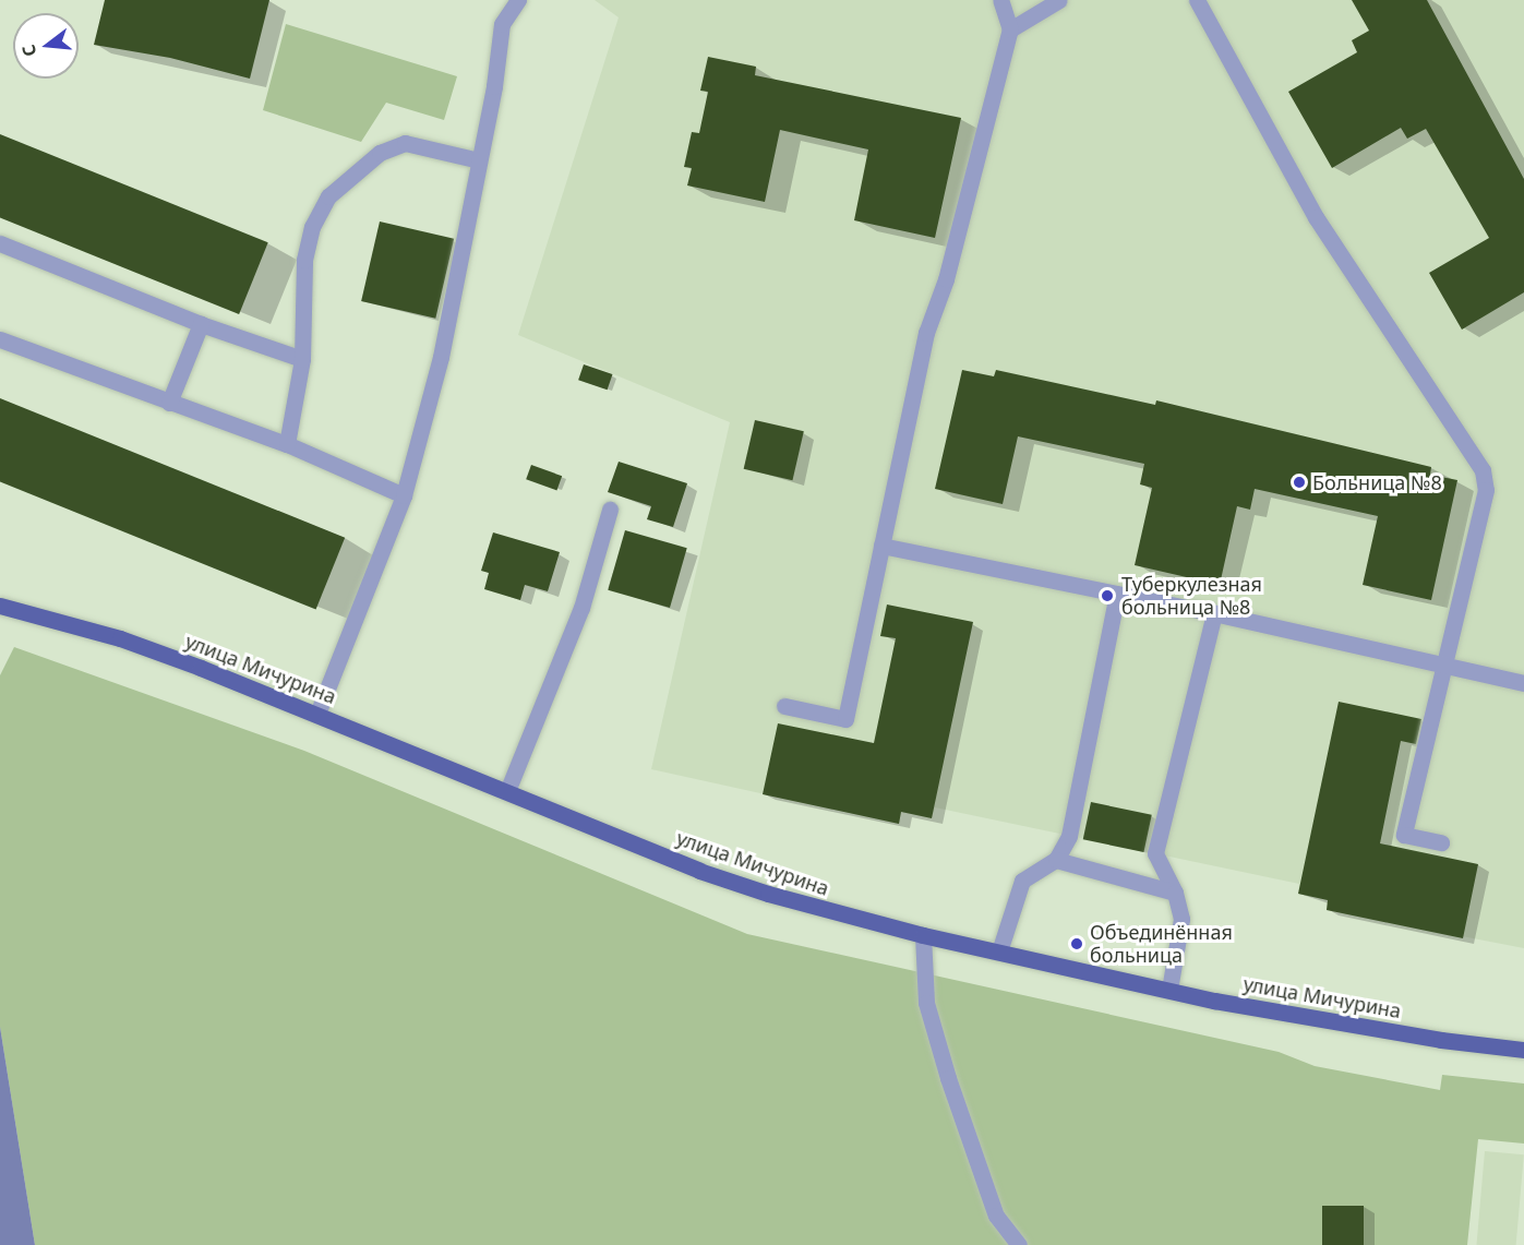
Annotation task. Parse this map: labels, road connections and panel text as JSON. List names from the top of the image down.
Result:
{
  "streets": {
    "main road": ["улица Мичурина"]
  },
  "places": ["Больница №8", "Туберкулезная больница №8", "Объединённая больница"],
  "north": "left"
}
